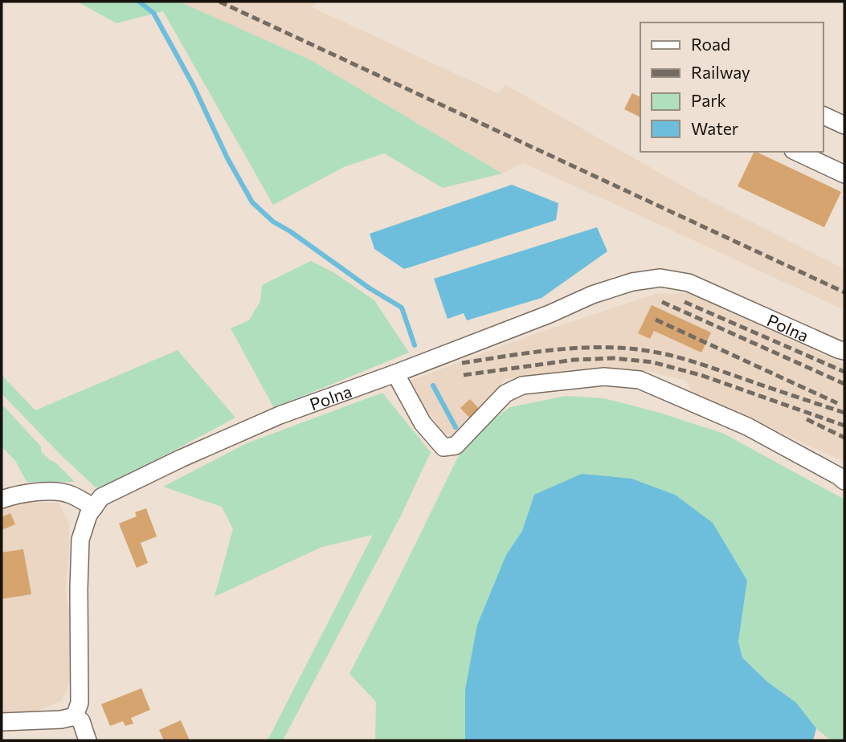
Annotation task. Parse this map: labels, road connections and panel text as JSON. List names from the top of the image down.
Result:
{
  "streets": {
    "street": ["Polna"]
  },
  "legend": [
    "Road",
    "Railway",
    "Park",
    "Water"
  ]
}
